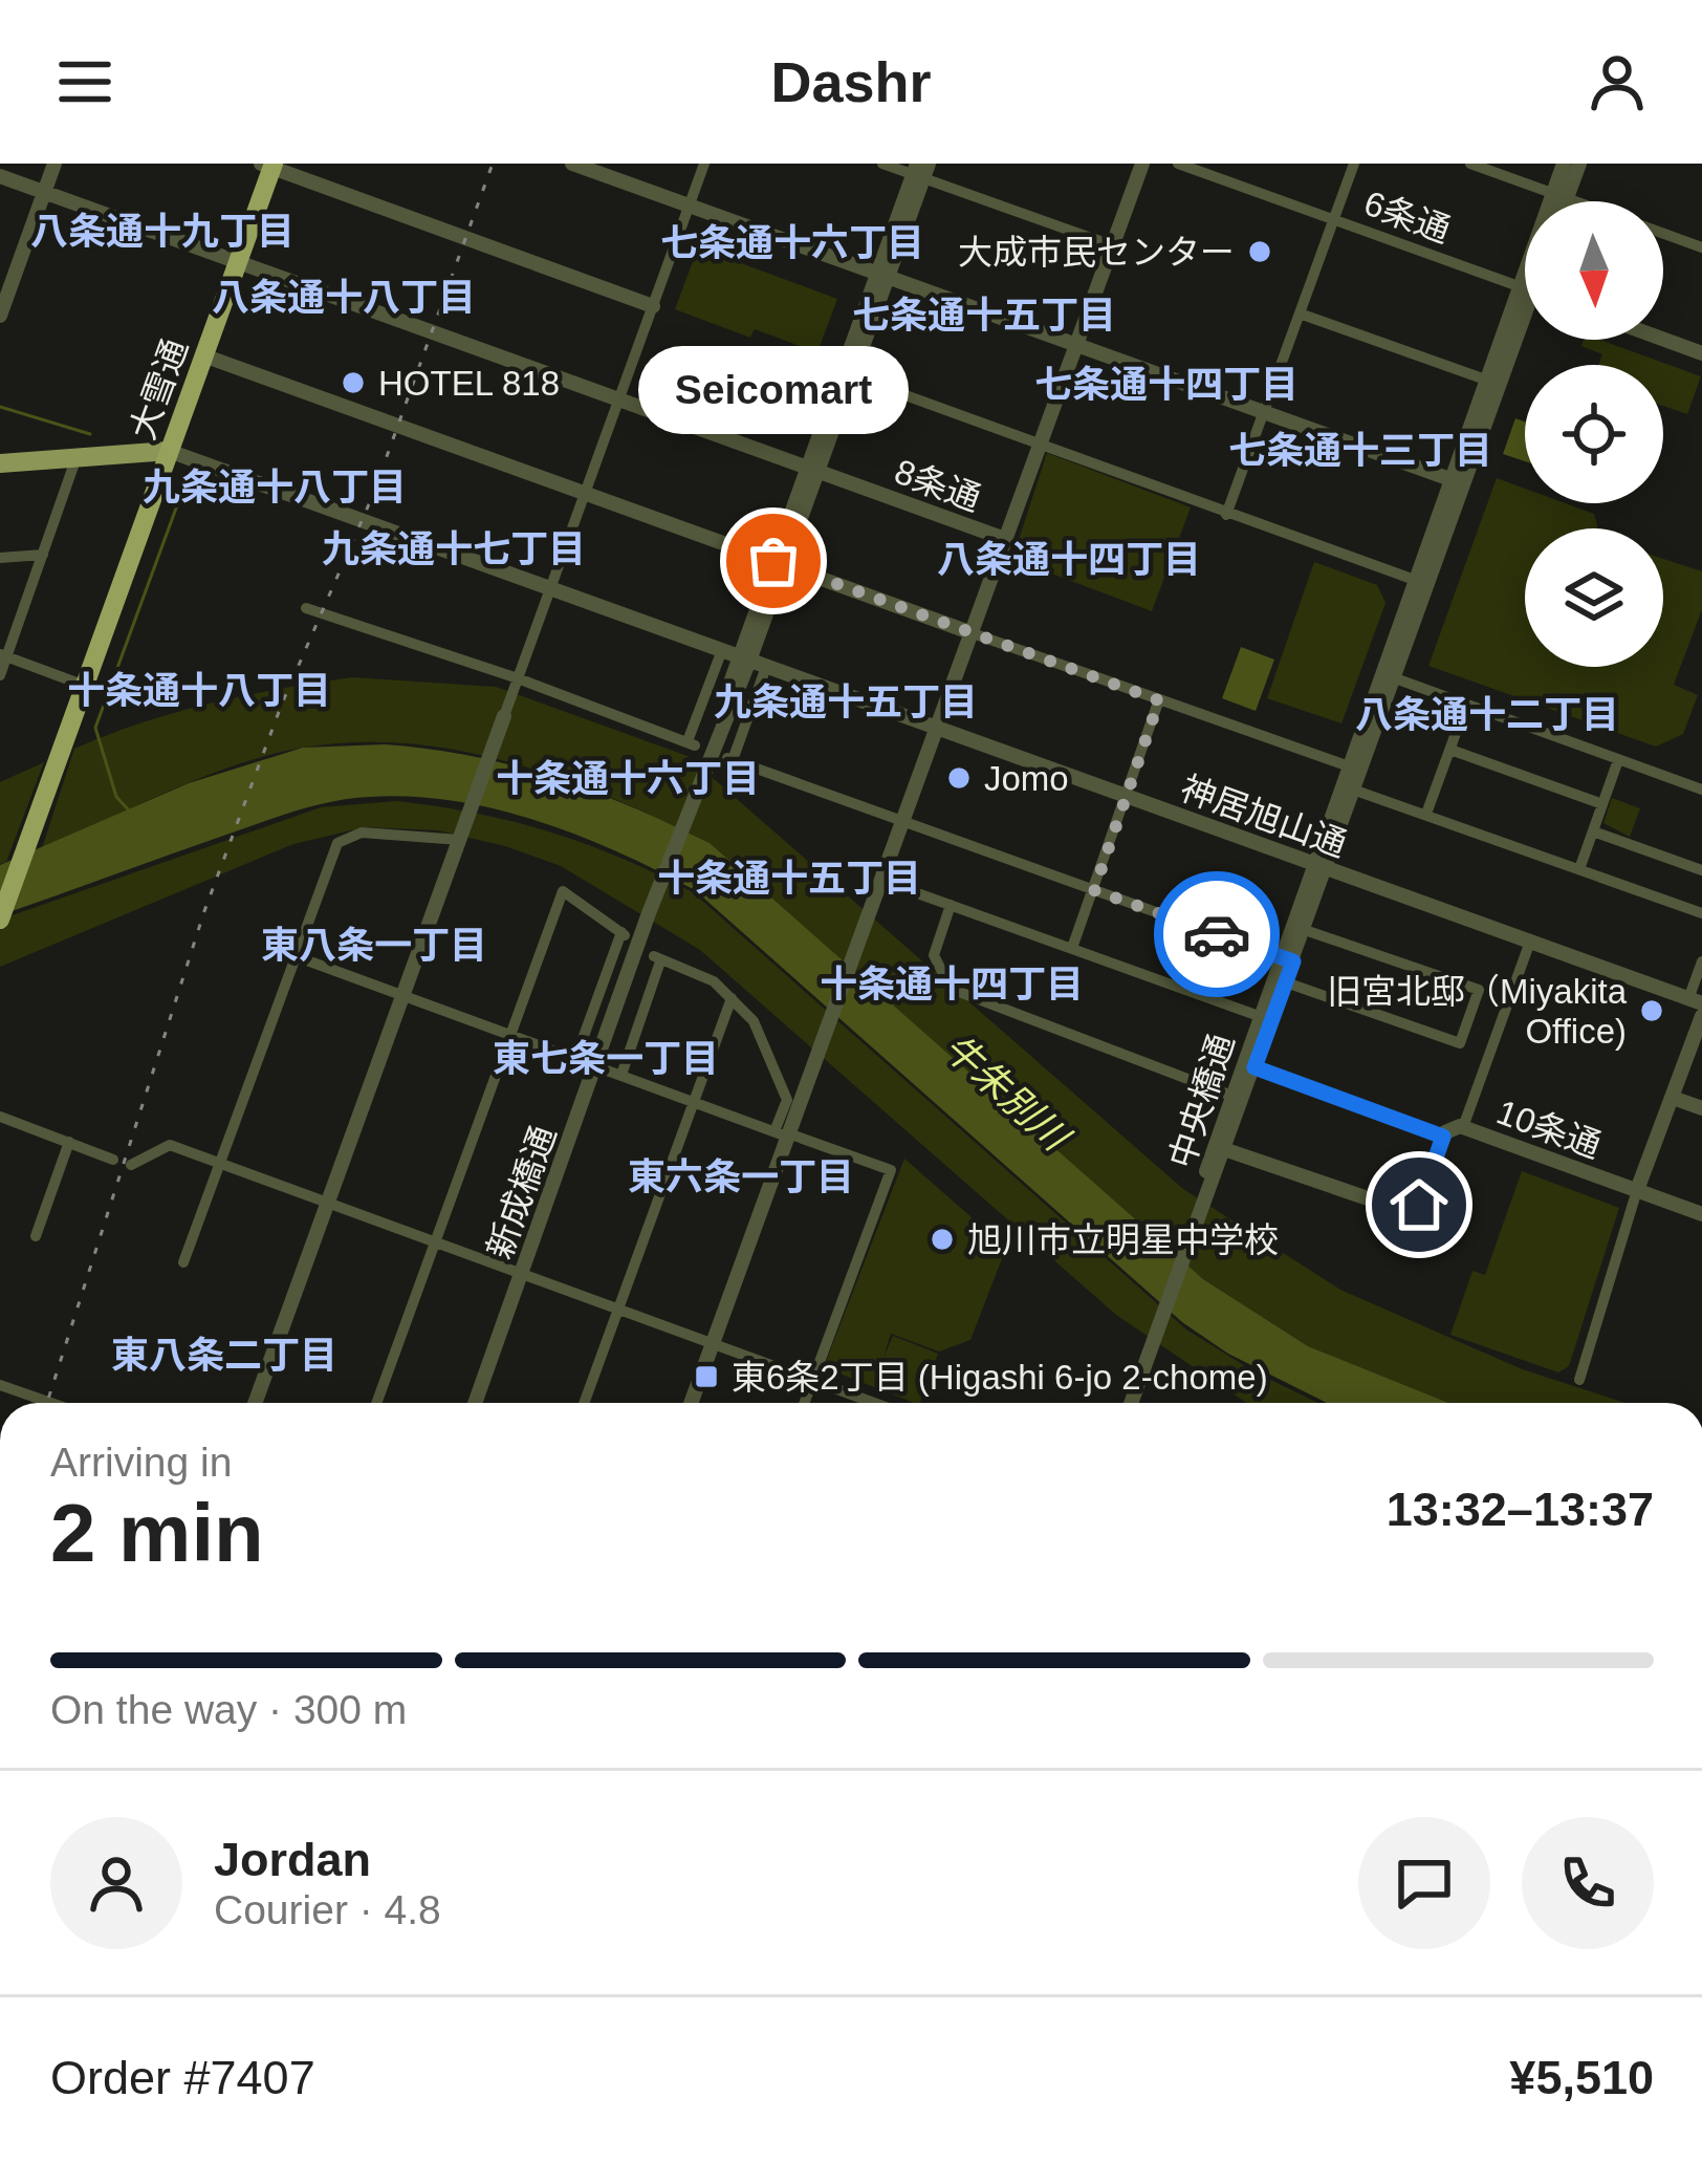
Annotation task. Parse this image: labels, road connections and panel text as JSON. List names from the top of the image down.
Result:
{
  "streets": {
    "highway": ["大雪通"],
    "street": [
      "6条通",
      "8条通",
      "神居旭山通",
      "中央橋通",
      "10条通",
      "新成橋通"
    ]
  },
  "crossings": [
    ["大雪通", "8条通"],
    ["大雪通", "神居旭山通"],
    ["神居旭山通", "中央橋通"],
    ["神居旭山通", "新成橋通"],
    ["中央橋通", "10条通"]
  ],
  "districts": [
    "八条通十九丁目",
    "七条通十六丁目",
    "八条通十八丁目",
    "七条通十五丁目",
    "七条通十四丁目",
    "七条通十三丁目",
    "九条通十八丁目",
    "九条通十七丁目",
    "八条通十四丁目",
    "十条通十八丁目",
    "九条通十五丁目",
    "八条通十二丁目",
    "十条通十六丁目",
    "十条通十五丁目",
    "東八条一丁目",
    "十条通十四丁目",
    "東七条一丁目",
    "東六条一丁目",
    "東八条二丁目"
  ],
  "water": ["牛朱別川"],
  "places": {
    "other": [
      "大成市民センター",
      "HOTEL 818",
      "Seicomart",
      "Jomo",
      "旧宮北邸（Miyakita Office)",
      "旭川市立明星中学校"
    ],
    "transit": ["東6条2丁目 (Higashi 6-jo 2-chome)"]
  },
  "north": "bottom",
  "page": {
    "header": "Dashr",
    "bubble": "Seicomart",
    "heading": ["2 min", "Arriving in", "13:32–13:37"],
    "panel": [
      "Jordan",
      "Courier · 4.8",
      "Order #7407",
      "¥5,510"
    ],
    "bar": "On the way · 300 m"
  }
}
